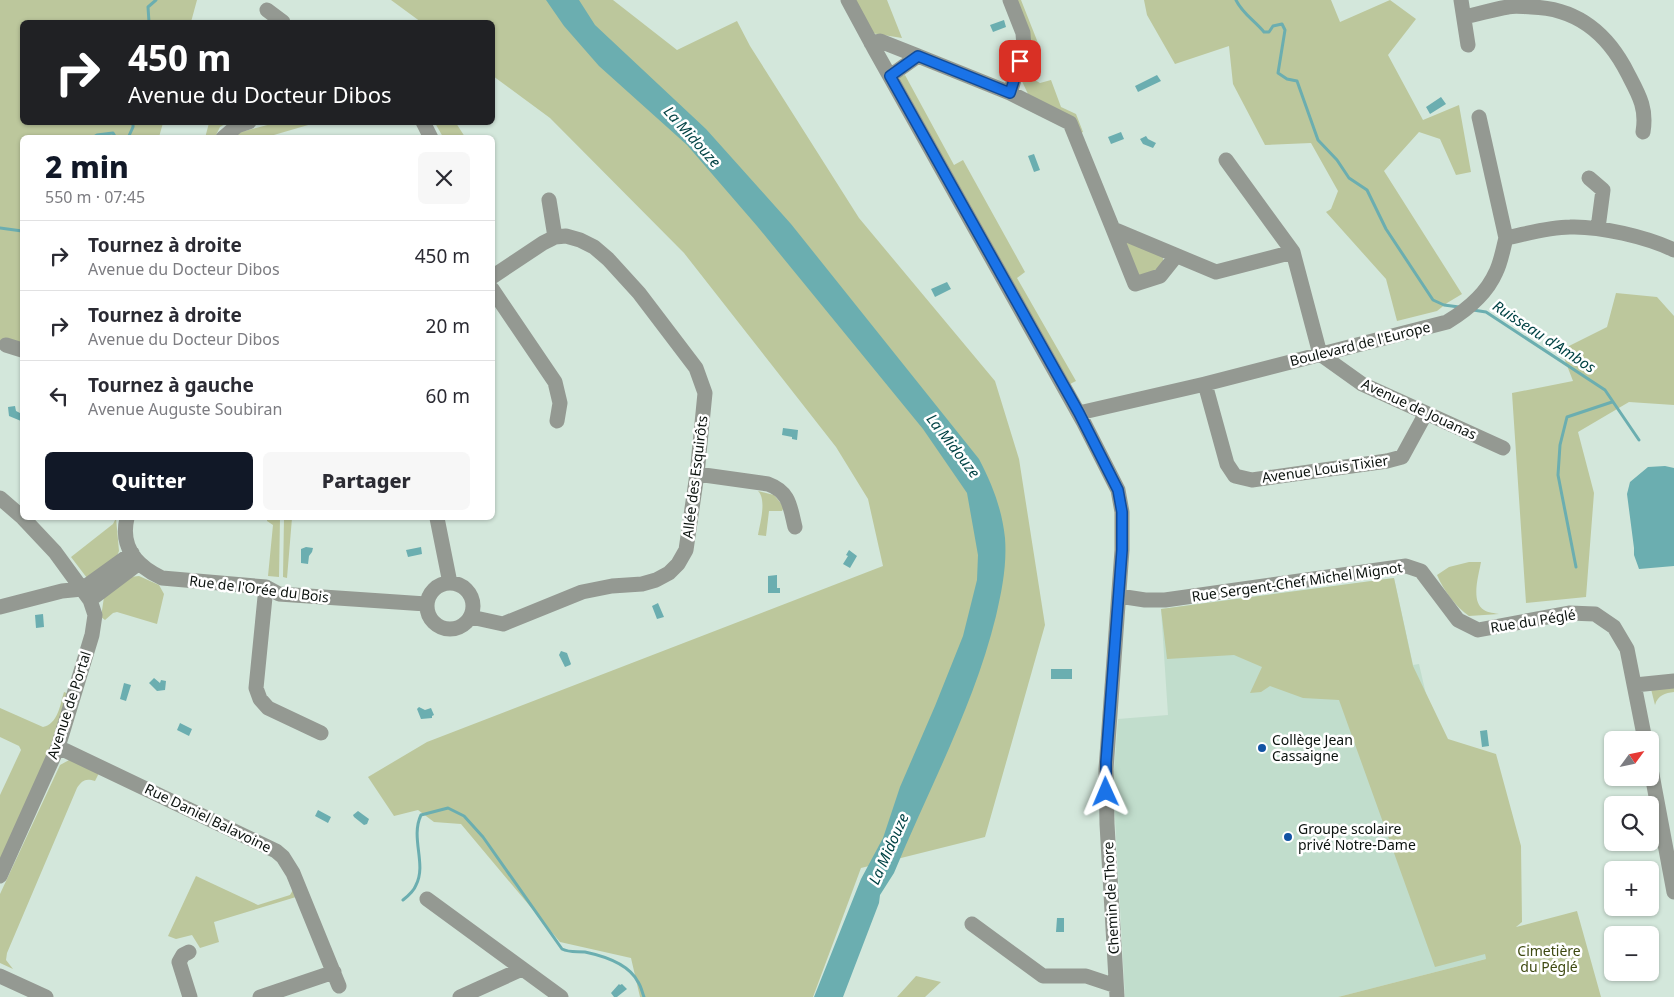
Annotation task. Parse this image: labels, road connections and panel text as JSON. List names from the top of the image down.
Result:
{
  "streets": {
    "street": [
      "Boulevard de l'Europe",
      "Avenue de Jouanas",
      "Avenue Louis Tixier",
      "Allée des Esquirôts",
      "Rue Sergent-Chef Michel Mignot",
      "Rue de l'Orée du Bois",
      "Rue du Péglé",
      "Avenue de Portal",
      "Rue Daniel Balavoine",
      "Chemin de Thore"
    ]
  },
  "crossings": [
    ["Boulevard de l'Europe", "Avenue de Jouanas"],
    ["Boulevard de l'Europe", "Avenue Louis Tixier"],
    ["Boulevard de l'Europe", "Chemin de Thore"],
    ["Avenue de Jouanas", "Avenue Louis Tixier"],
    ["Allée des Esquirôts", "Rue de l'Orée du Bois"],
    ["Rue Sergent-Chef Michel Mignot", "Rue du Péglé"],
    ["Rue Sergent-Chef Michel Mignot", "Chemin de Thore"],
    ["Avenue de Portal", "Rue Daniel Balavoine"]
  ],
  "water": ["La Midouze", "Ruisseau d'Ambos"],
  "parks": ["Cimetière du Péglé"],
  "places": ["Collège Jean Cassaigne", "Groupe scolaire privé Notre-Dame"],
  "north": "top right",
  "page": {
    "turn": ["450 m", "Avenue du Docteur Dibos"],
    "heading": ["2 min", "550 m · 07:45"],
    "list": [
      {
        "name": "Tournez à droite",
        "note": "Avenue du Docteur Dibos",
        "value": "450 m"
      },
      {
        "name": "Tournez à droite",
        "note": "Avenue du Docteur Dibos",
        "value": "20 m"
      },
      {
        "name": "Tournez à gauche",
        "note": "Avenue Auguste Soubiran",
        "value": "60 m"
      }
    ],
    "buttons": ["Quitter", "Partager"],
    "map_buttons": ["+", "−"]
  }
}
